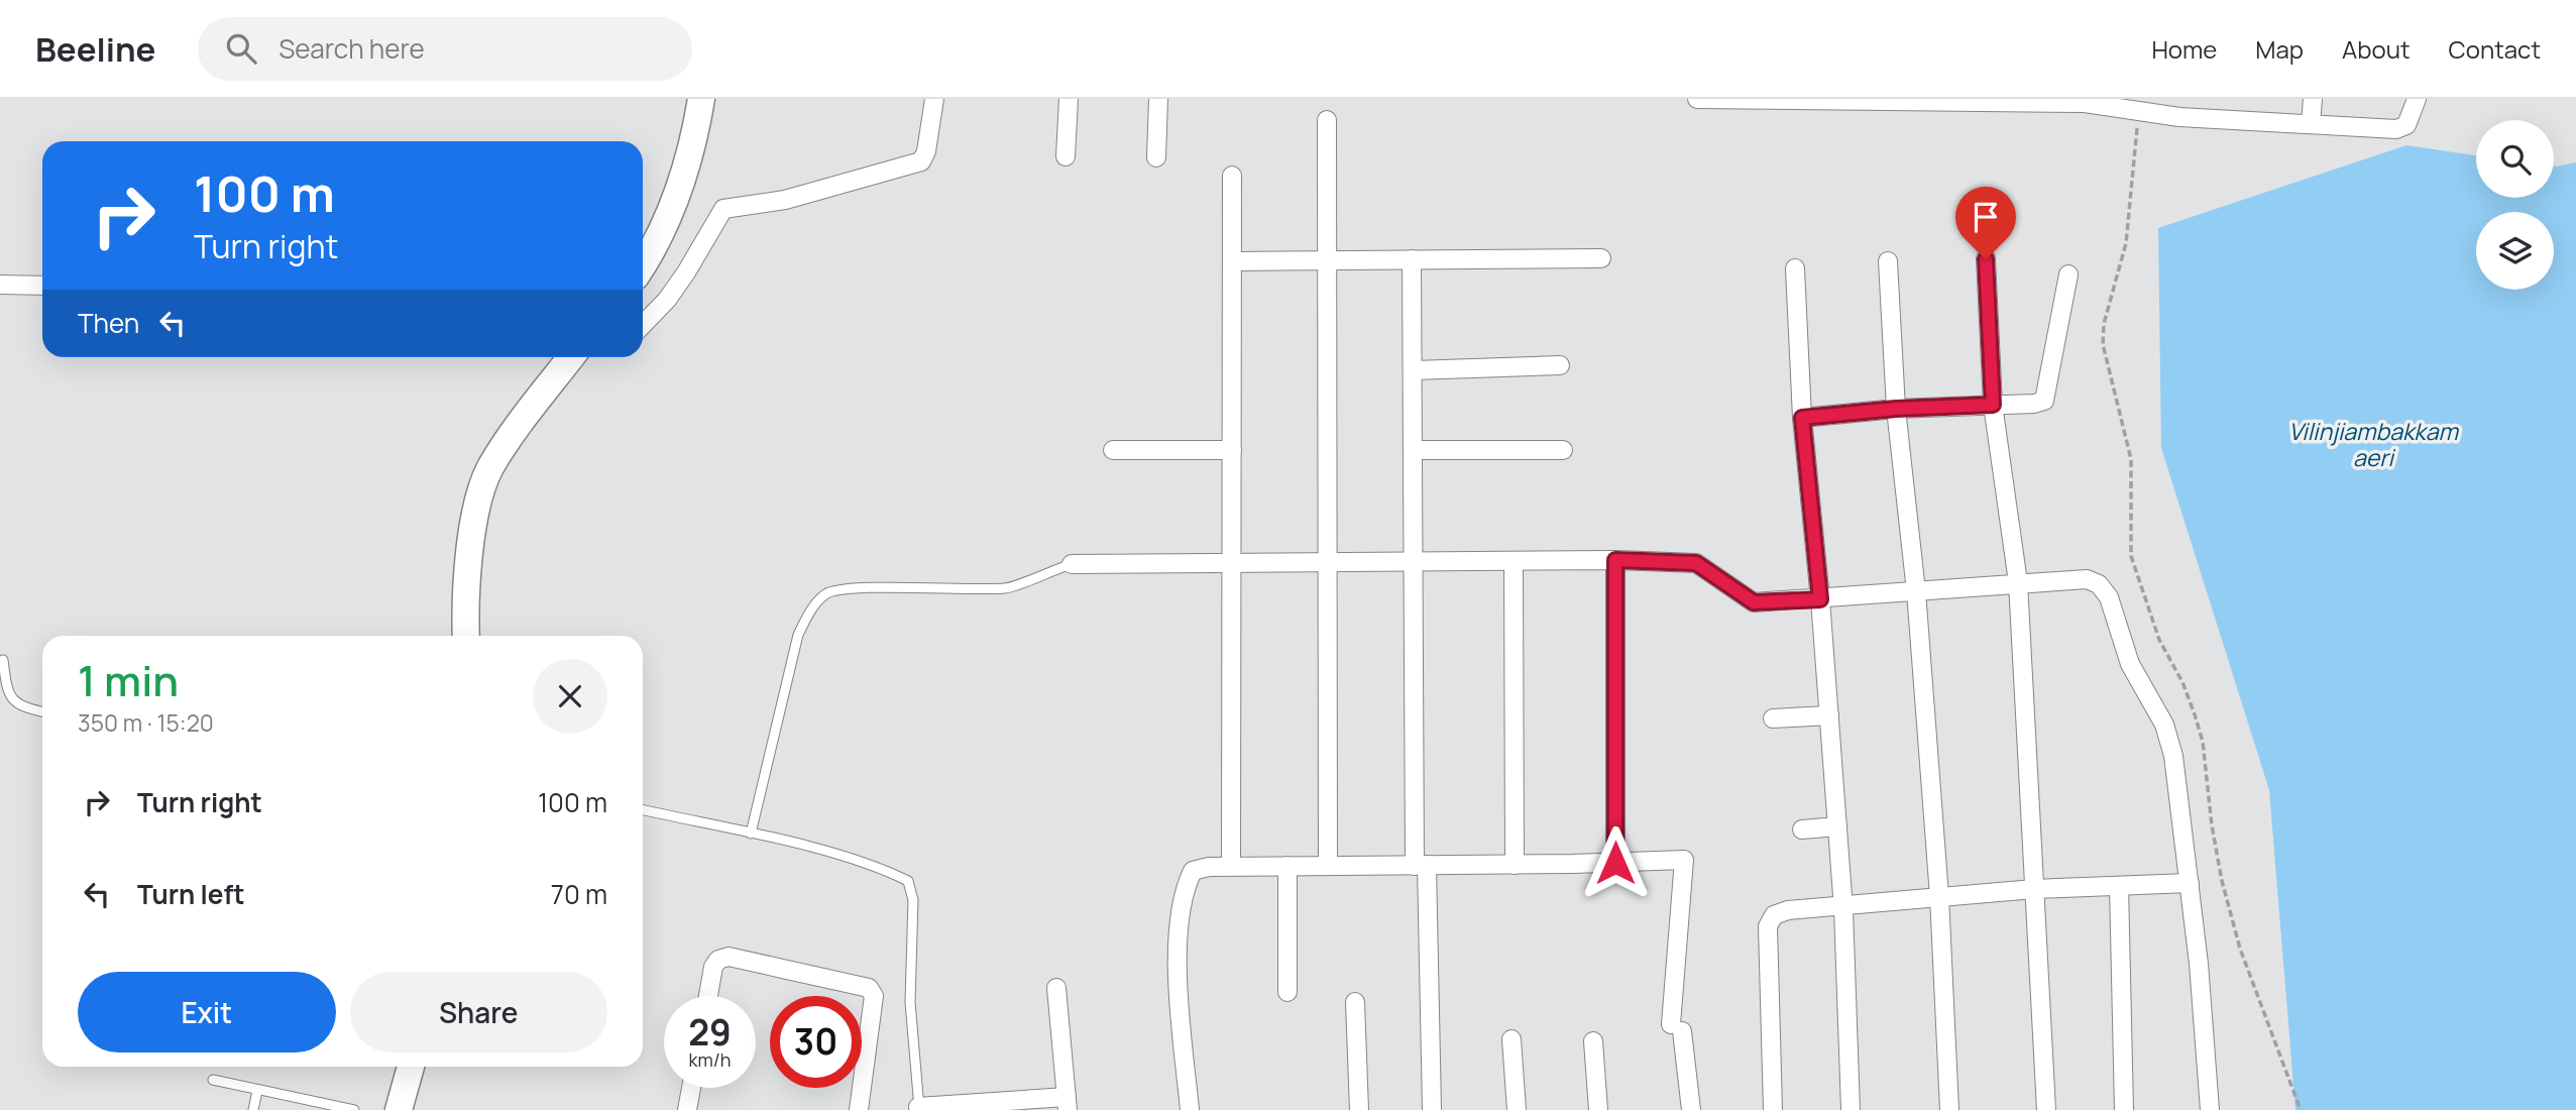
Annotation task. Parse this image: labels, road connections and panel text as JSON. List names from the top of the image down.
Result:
{
  "water": ["Vilinjiambakkam aeri"],
  "page": {
    "header": "Beeline",
    "search": "Search here",
    "nav": [
      "Home",
      "Map",
      "About",
      "Contact"
    ],
    "turn": ["100 m", "Turn right"],
    "then": "Then",
    "heading": ["1 min", "350 m · 15:20"],
    "list": [
      {
        "name": "Turn right",
        "value": "100 m"
      },
      {
        "name": "Turn left",
        "value": "70 m"
      }
    ],
    "buttons": ["Exit", "Share"],
    "speed": "29 km/h",
    "limit": "30"
  }
}
